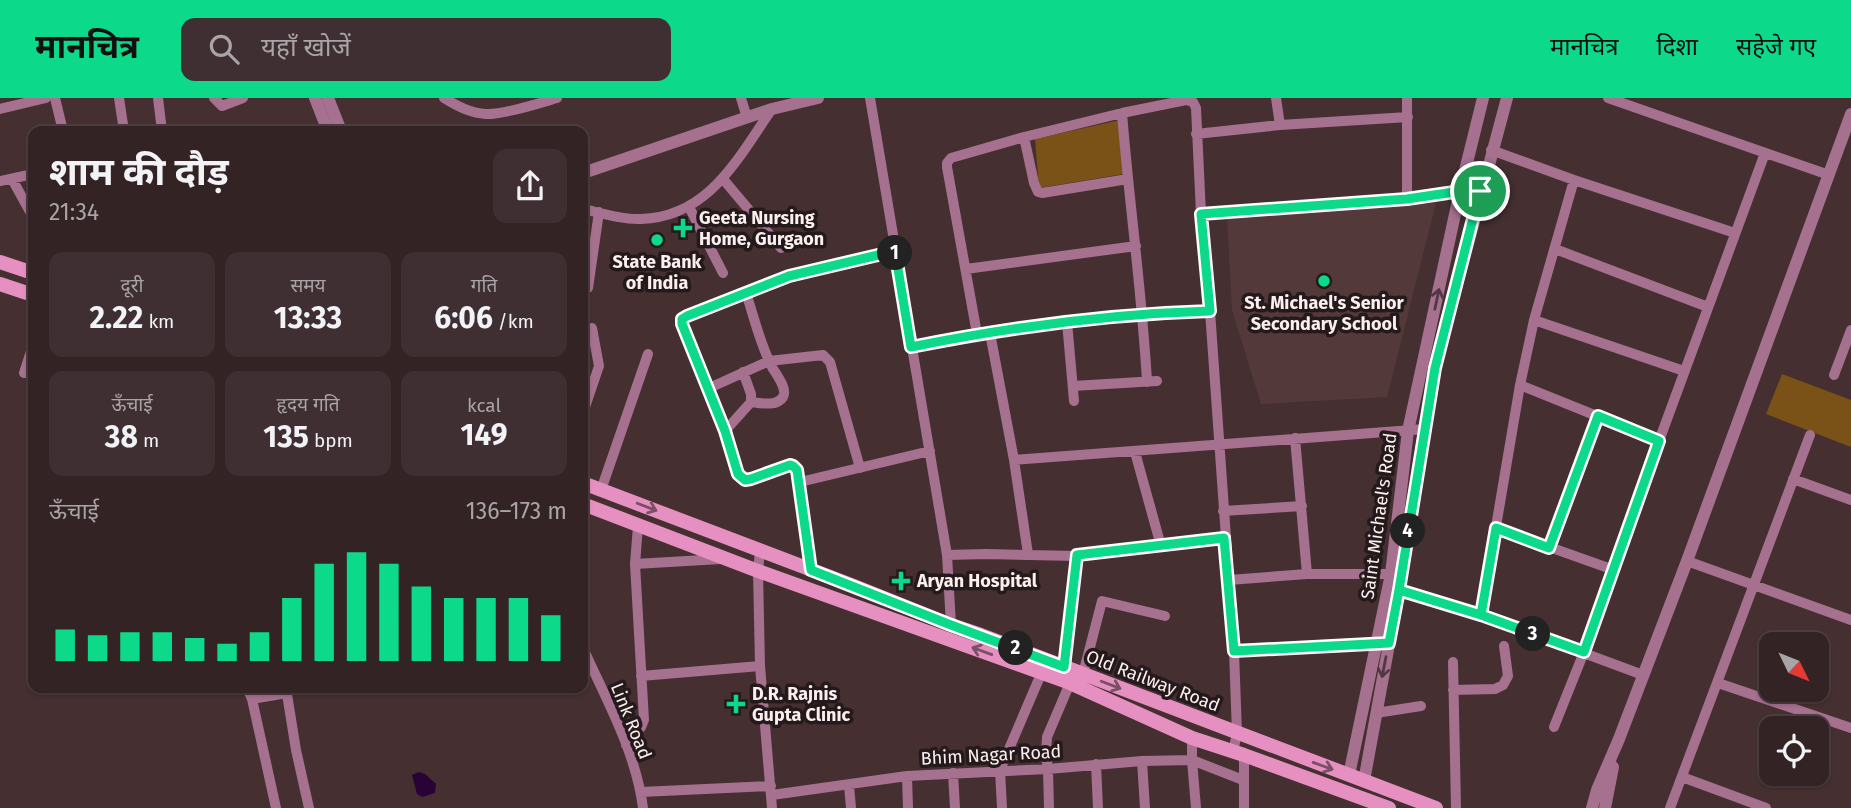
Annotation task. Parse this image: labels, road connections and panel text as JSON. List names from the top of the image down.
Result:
{
  "streets": {
    "main road": ["Old Railway Road"],
    "street": ["Saint Michael's Road", "Link Road", "Bhim Nagar Road"]
  },
  "crossings": [
    ["Saint Michael's Road", "Old Railway Road"],
    ["Link Road", "Bhim Nagar Road"]
  ],
  "places": {
    "health": ["Geeta Nursing Home, Gurgaon", "Aryan Hospital", "D.R. Rajnis Gupta Clinic"],
    "other": ["State Bank of India", "St. Michael's Senior Secondary School"]
  },
  "north": "bottom right",
  "page": {
    "header": "मानचित्र",
    "search": "यहाँ खोजें",
    "nav": ["मानचित्र", "दिशा", "सहेजे गए"],
    "heading": ["शाम की दौड़", "21:34"],
    "pins": [
      "1",
      "4",
      "3",
      "2"
    ],
    "stats": [
      ["दूरी", "2.22 km"],
      ["समय", "13:33"],
      ["गति", "6:06 /km"],
      ["ऊँचाई", "38 m"],
      ["हृदय गति", "135 bpm"],
      ["kcal", "149"]
    ],
    "chart": ["ऊँचाई", "136–173 m"]
  }
}
